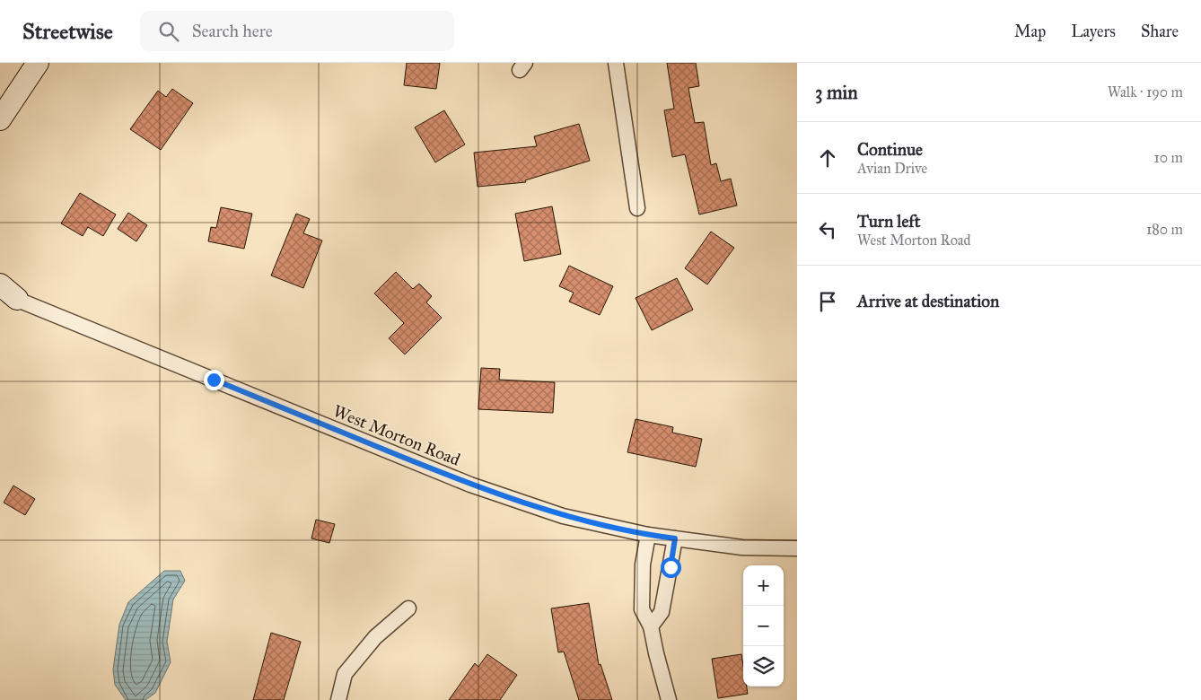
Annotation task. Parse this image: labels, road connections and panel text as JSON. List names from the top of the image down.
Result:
{
  "streets": {
    "street": ["West Morton Road"]
  },
  "page": {
    "header": "Streetwise",
    "search": "Search here",
    "nav": ["Map", "Layers", "Share"],
    "heading": ["3 min", "Walk · 190 m"],
    "list": [
      ["Continue", "Avian Drive", "10 m"],
      ["Turn left", "West Morton Road", "180 m"],
      "Arrive at destination"
    ],
    "map_buttons": ["+", "−"]
  }
}
